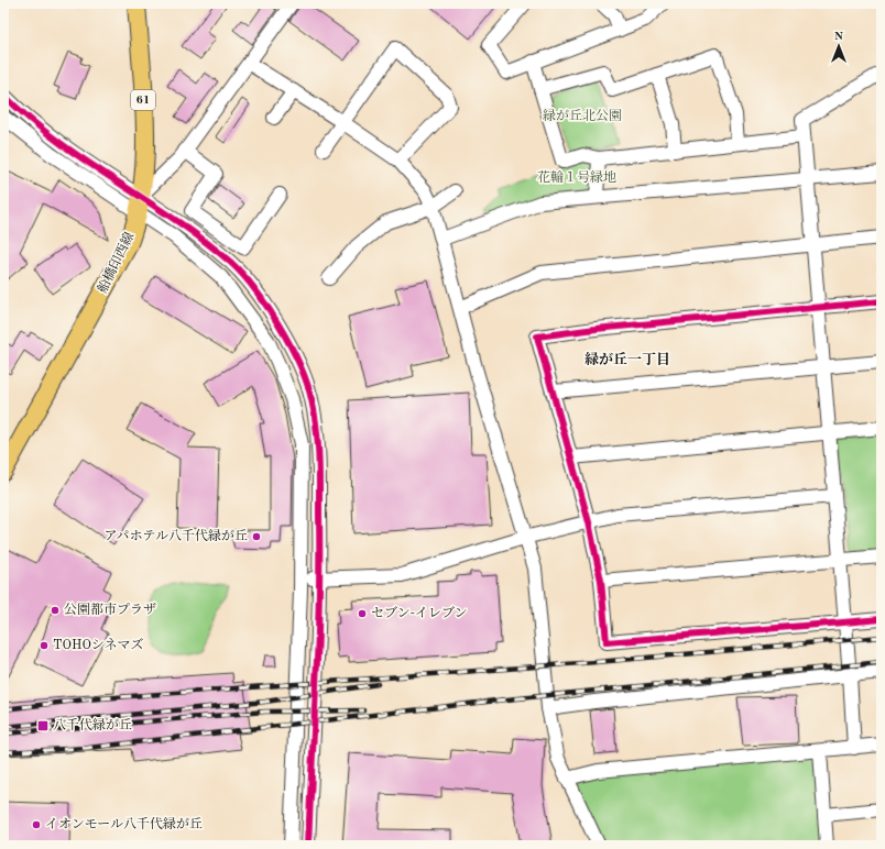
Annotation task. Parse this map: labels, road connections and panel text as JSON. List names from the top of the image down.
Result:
{
  "streets": {
    "main road": ["61", "船橋印西線"]
  },
  "districts": ["緑が丘一丁目"],
  "parks": ["緑が丘北公園", "花輪１号緑地"],
  "places": {
    "other": [
      "アパホテル八千代緑が丘",
      "公園都市プラザ",
      "セブン-イレブン",
      "TOHOシネマズ",
      "イオンモール八千代緑が丘"
    ],
    "transit": ["八千代緑が丘"]
  },
  "north": "top"
}
